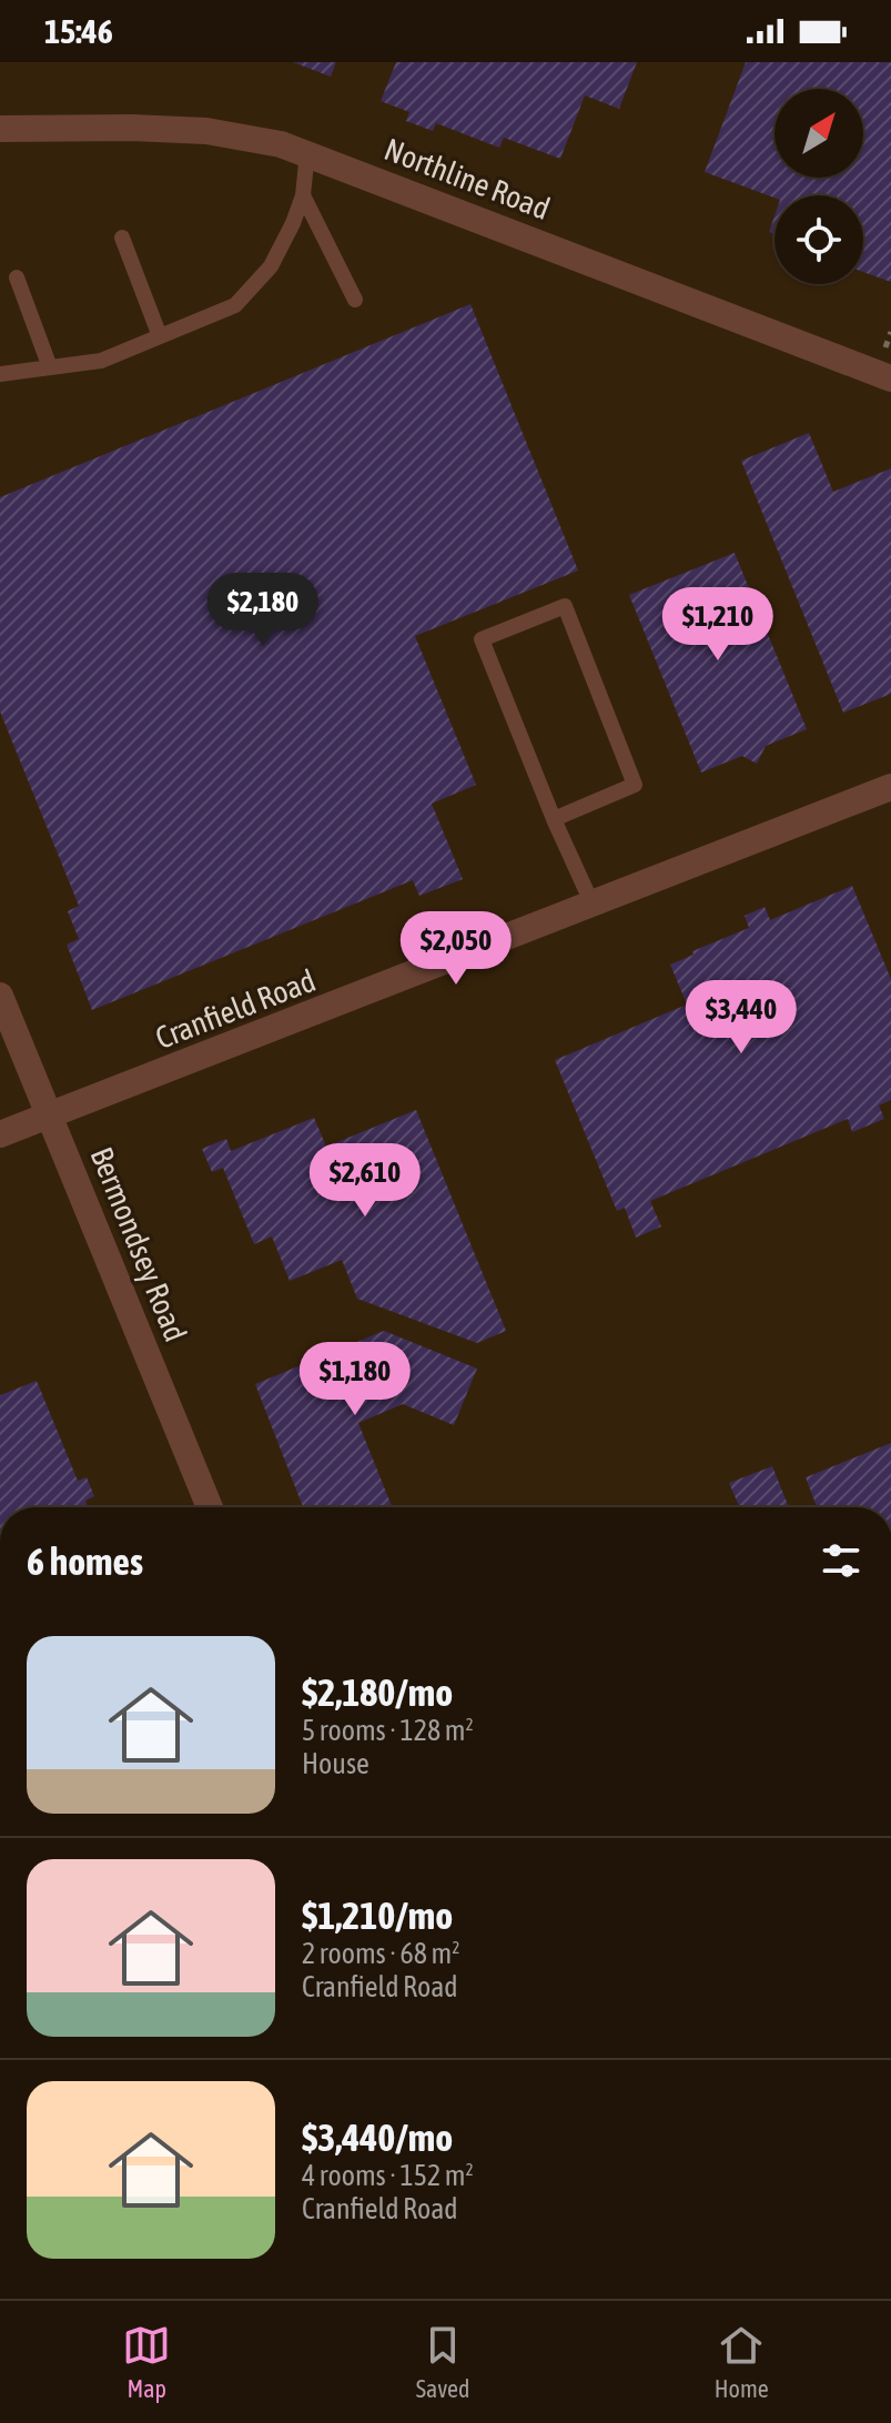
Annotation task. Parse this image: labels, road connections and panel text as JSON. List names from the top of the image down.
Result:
{
  "streets": {
    "street": ["Northline Road", "Cranfield Road", "Bermondsey Road"]
  },
  "crossings": [
    ["Cranfield Road", "Bermondsey Road"]
  ],
  "north": "top right",
  "page": {
    "status": "15:46",
    "price": [
      "$2,180",
      "$1,210",
      "$2,050",
      "$3,440",
      "$2,610",
      "$1,180"
    ],
    "heading": "6 homes",
    "list": [
      {
        "name": "$2,180/mo",
        "note": "5 rooms · 128 m² · House"
      },
      {
        "name": "$1,210/mo",
        "note": "2 rooms · 68 m² · Cranfield Road"
      },
      {
        "name": "$3,440/mo",
        "note": "4 rooms · 152 m² · Cranfield Road"
      }
    ],
    "tabs": ["Map", "Saved", "Home"]
  }
}
